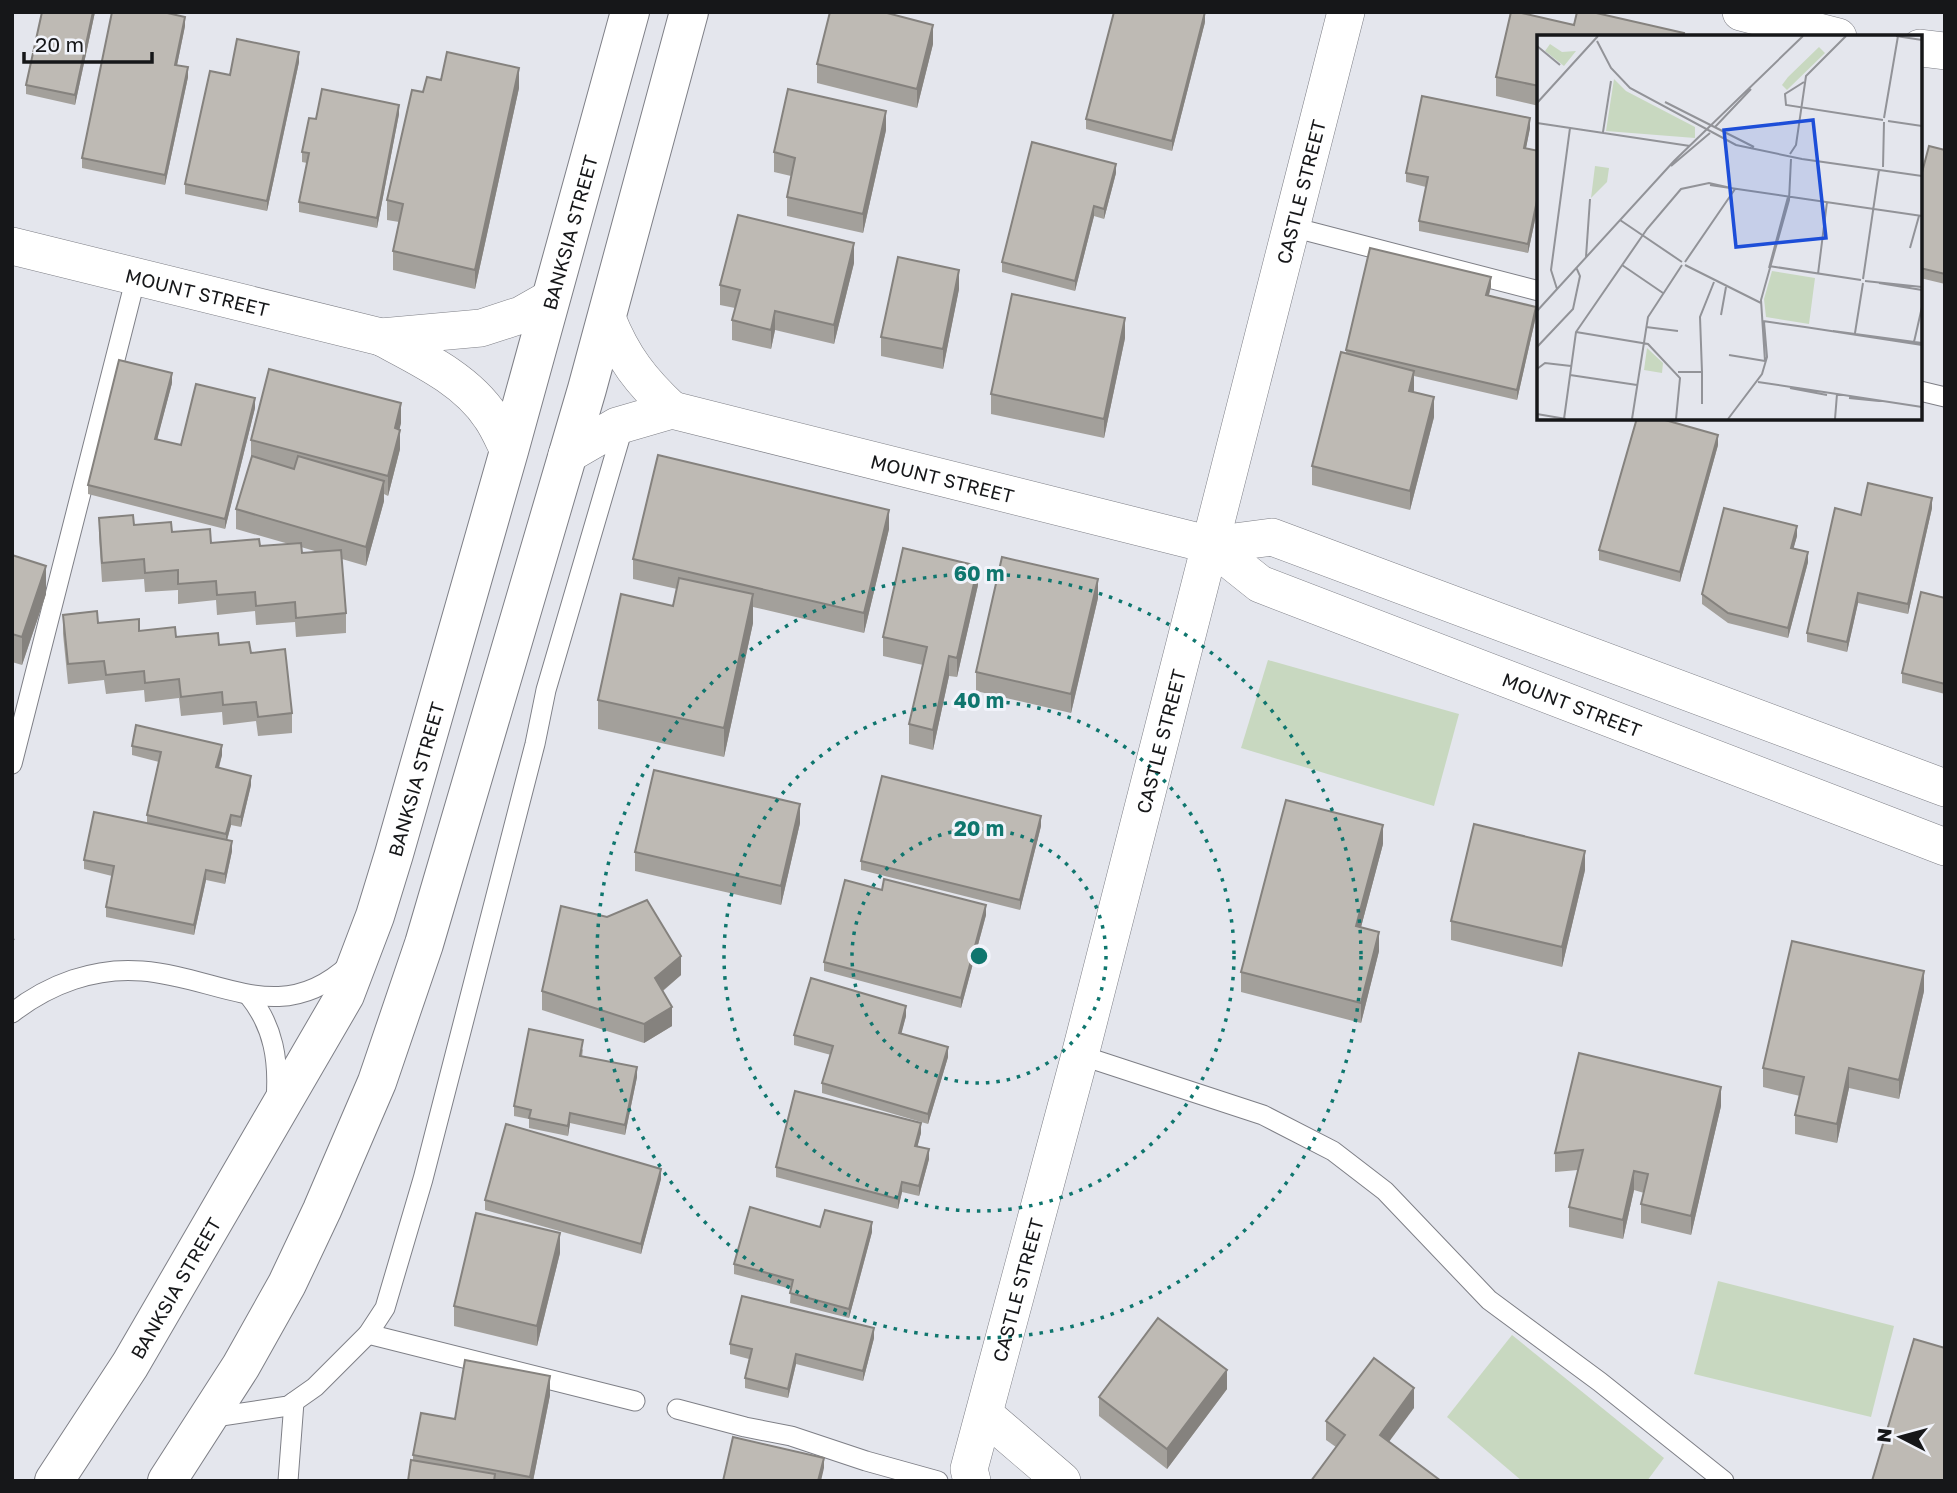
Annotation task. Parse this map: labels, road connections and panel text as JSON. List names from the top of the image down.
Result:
{
  "streets": {
    "highway": ["BANKSIA STREET"],
    "street": ["CASTLE STREET", "MOUNT STREET"]
  },
  "crossings": [
    ["CASTLE STREET", "MOUNT STREET"],
    ["BANKSIA STREET", "MOUNT STREET"]
  ],
  "scale_bar": "20 m",
  "north": "left",
  "rings": ["60 m", "40 m", "20 m"]
}
